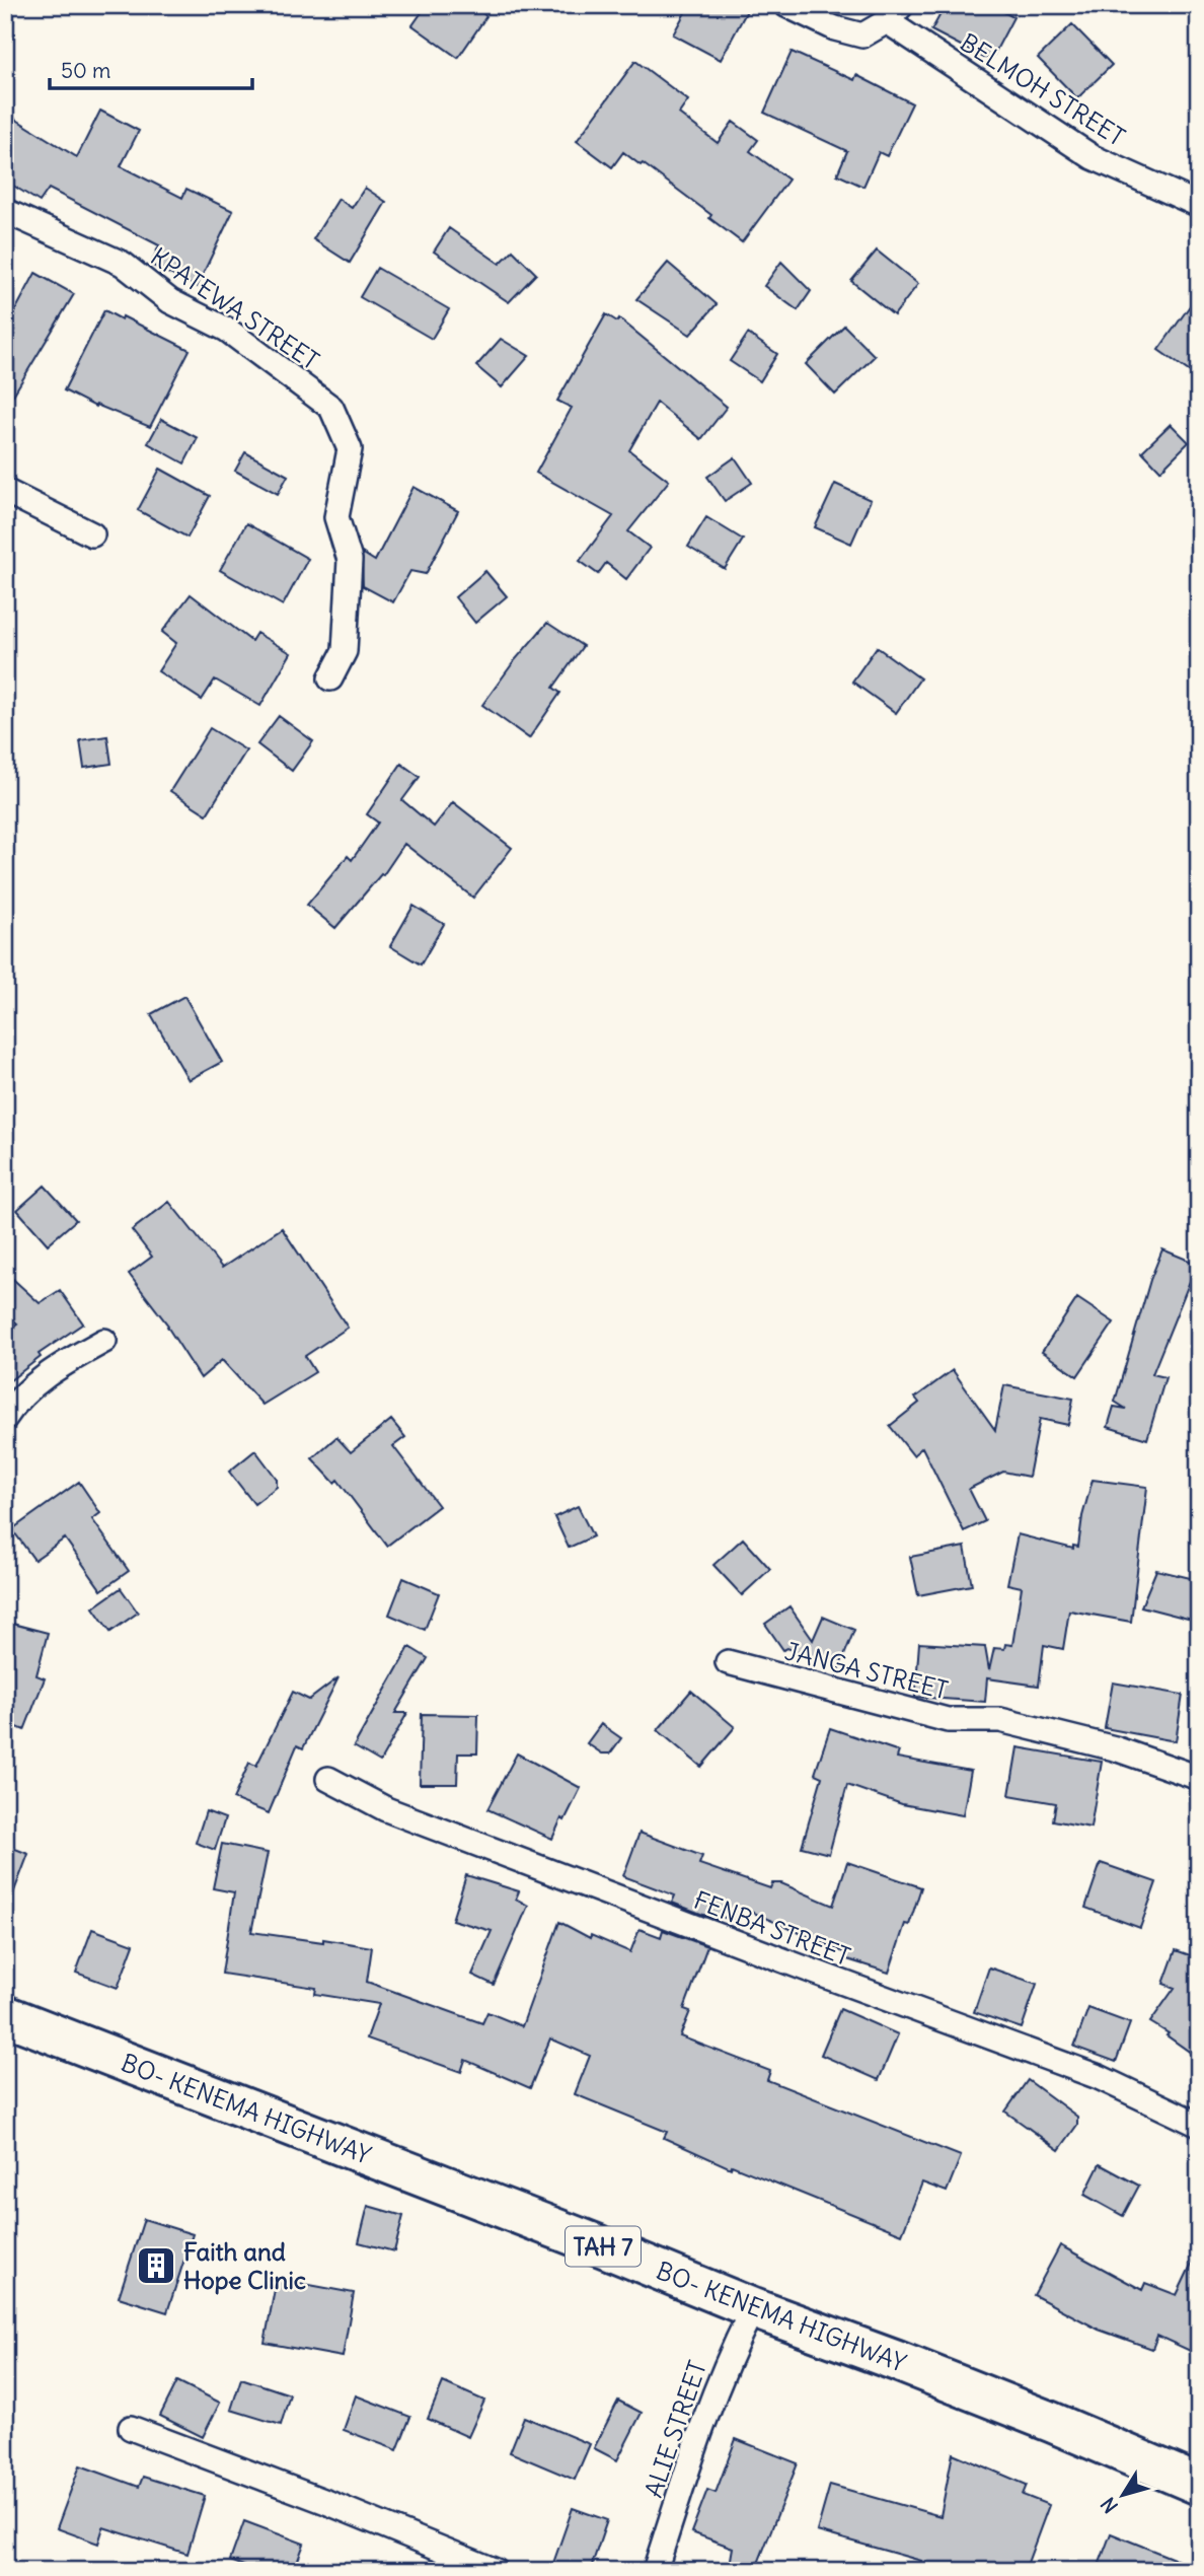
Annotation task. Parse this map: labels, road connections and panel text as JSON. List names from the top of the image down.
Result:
{
  "streets": {
    "highway": ["BO- KENEMA HIGHWAY", "TAH 7"],
    "street": [
      "BELMOH STREET",
      "KPATEWA STREET",
      "JANGA STREET",
      "FENBA STREET",
      "ALIE STREET"
    ]
  },
  "crossings": [
    ["BO- KENEMA HIGHWAY", "ALIE STREET"]
  ],
  "places": {
    "building": ["Faith and Hope Clinic"]
  },
  "scale_bar": "50 m",
  "north": "bottom left"
}
